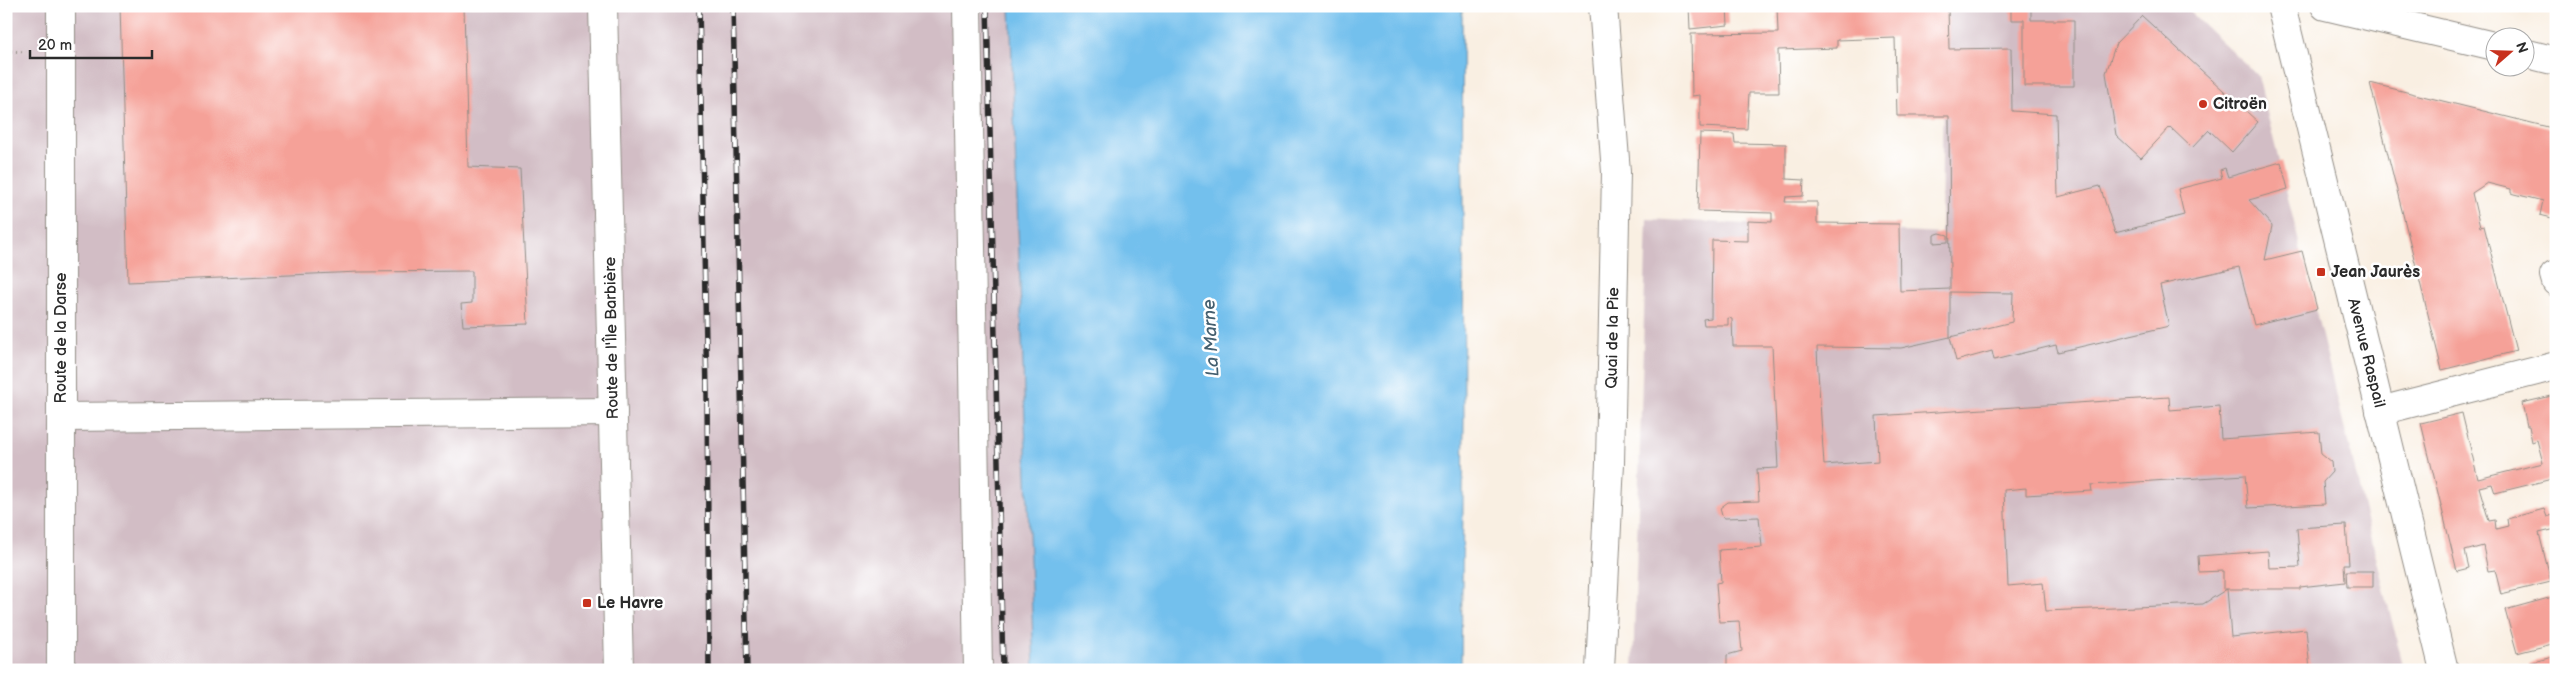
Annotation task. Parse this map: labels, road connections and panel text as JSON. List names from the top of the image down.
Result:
{
  "streets": {
    "street": [
      "Route de la Darse",
      "Route de l'Île Barbière",
      "Quai de la Pie",
      "Avenue Raspail"
    ]
  },
  "water": ["La Marne"],
  "places": {
    "other": ["Citroën"],
    "transit": ["Jean Jaurès", "Le Havre"]
  },
  "scale_bar": "20 m",
  "north": "right"
}
